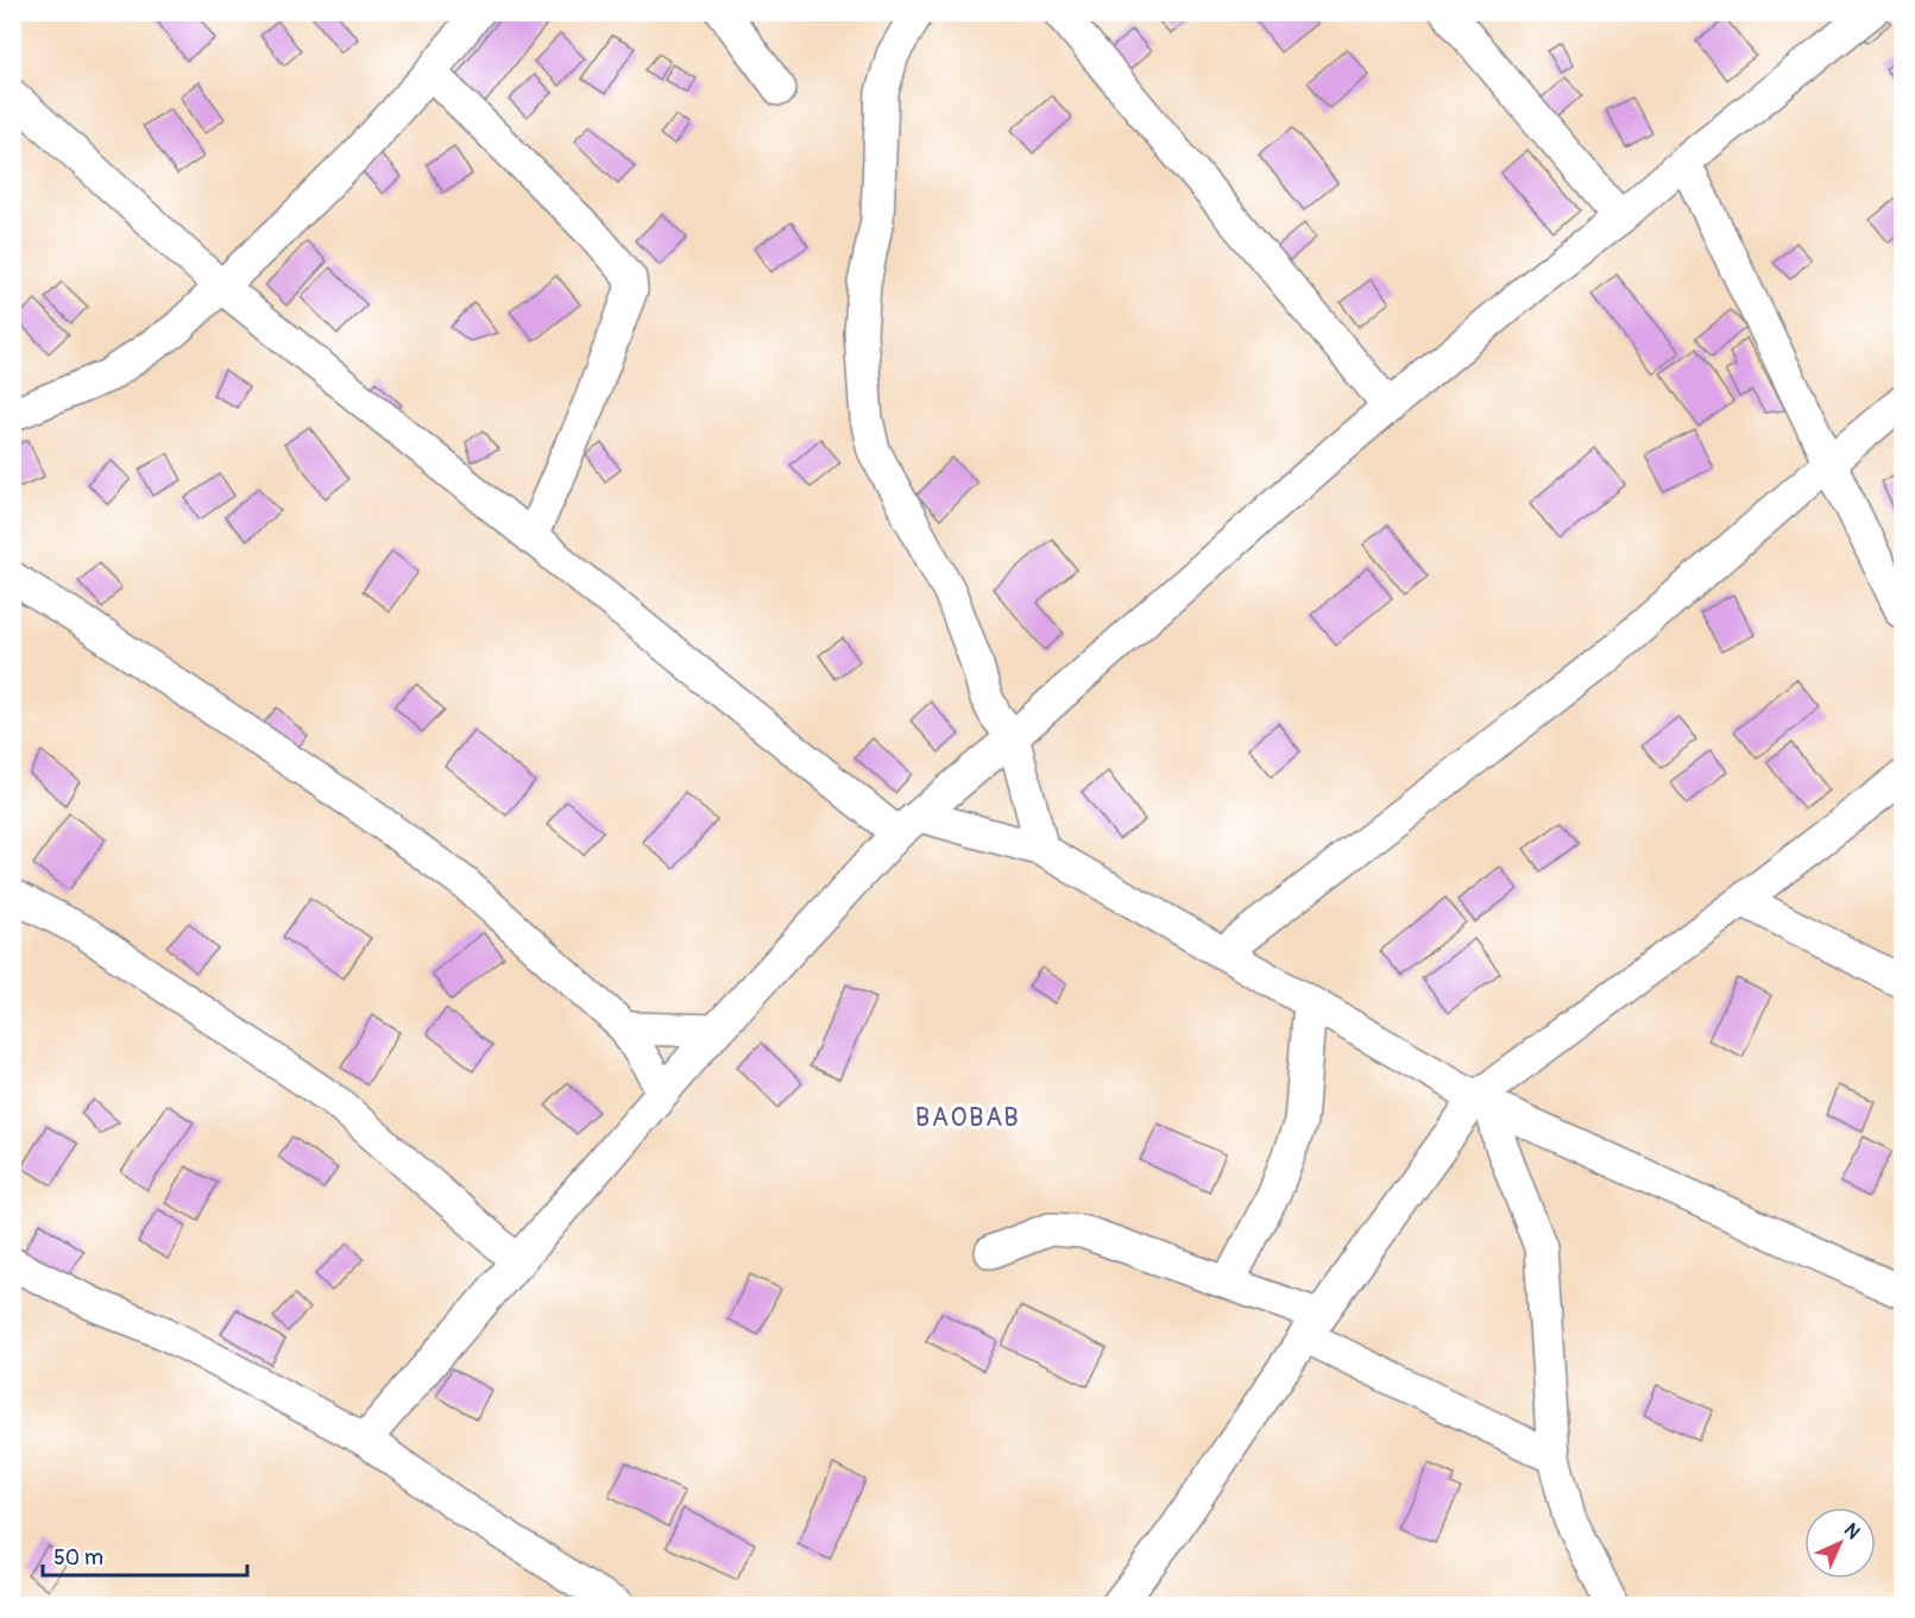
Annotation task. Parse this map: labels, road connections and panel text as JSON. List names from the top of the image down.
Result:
{
  "districts": ["BAOBAB"],
  "scale_bar": "50 m",
  "north": "top right"
}
